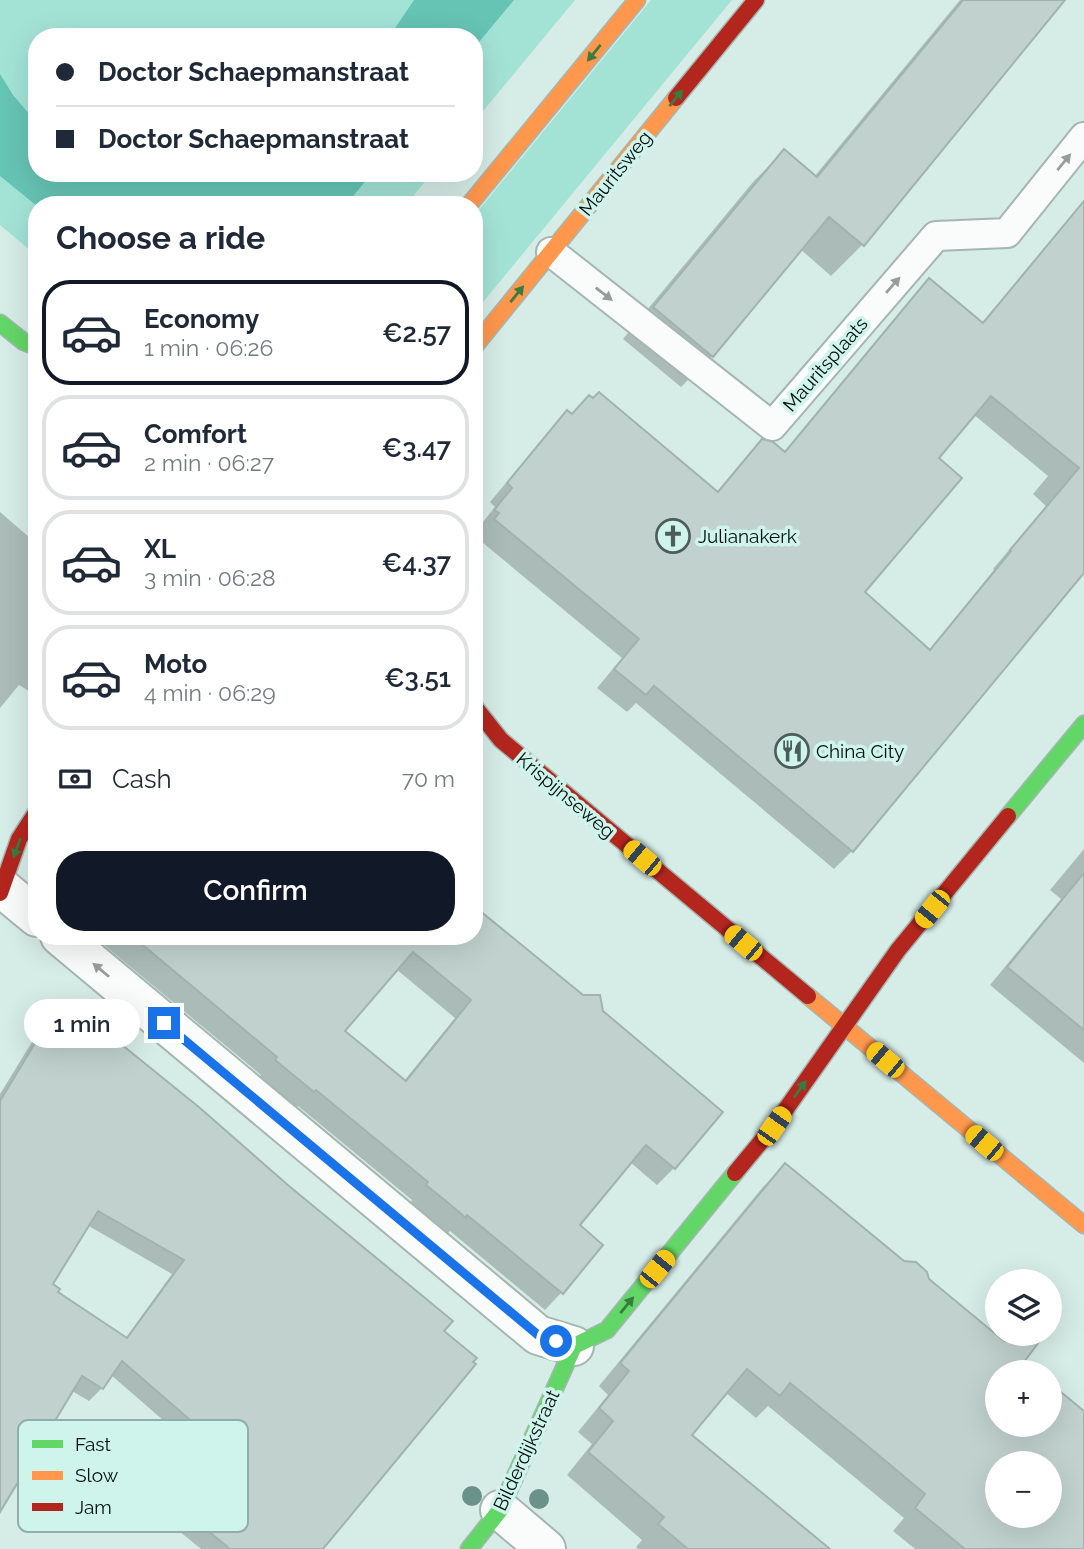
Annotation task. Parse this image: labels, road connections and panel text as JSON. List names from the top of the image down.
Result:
{
  "streets": {
    "street": ["Mauritsweg", "Krispijnseweg", "Bilderdijkstraat"],
    "lane": ["Mauritsplaats"]
  },
  "crossings": [
    ["Mauritsweg", "Mauritsplaats"]
  ],
  "places": {
    "church": ["Julianakerk"],
    "restaurant": ["China City"]
  },
  "legend": ["Fast", "Slow", "Jam"],
  "page": {
    "banner": ["Doctor Schaepmanstraat", "Doctor Schaepmanstraat"],
    "heading": "Choose a ride",
    "list": [
      {
        "name": "Economy",
        "note": "1 min · 06:26",
        "value": "€2.57"
      },
      {
        "name": "Comfort",
        "note": "2 min · 06:27",
        "value": "€3.47"
      },
      {
        "name": "XL",
        "note": "3 min · 06:28",
        "value": "€4.37"
      },
      {
        "name": "Moto",
        "note": "4 min · 06:29",
        "value": "€3.51"
      }
    ],
    "pay": ["Cash", "70 m"],
    "buttons": "Confirm",
    "bubble": "1 min",
    "map_buttons": ["+", "−"]
  }
}
